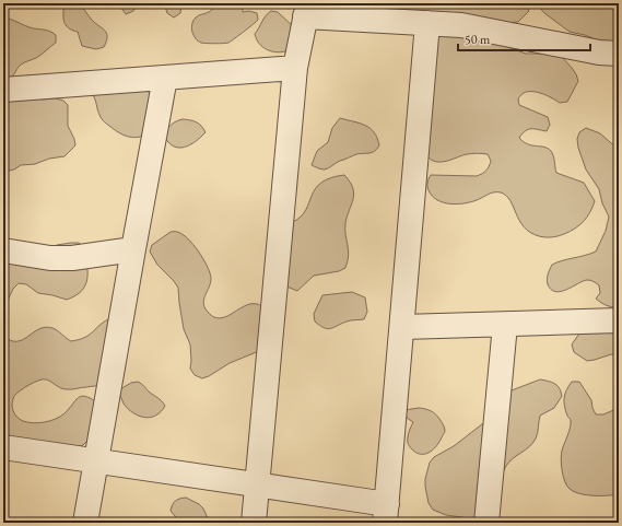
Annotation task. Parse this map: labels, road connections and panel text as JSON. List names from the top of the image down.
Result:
{
  "scale_bar": "50 m"
}
